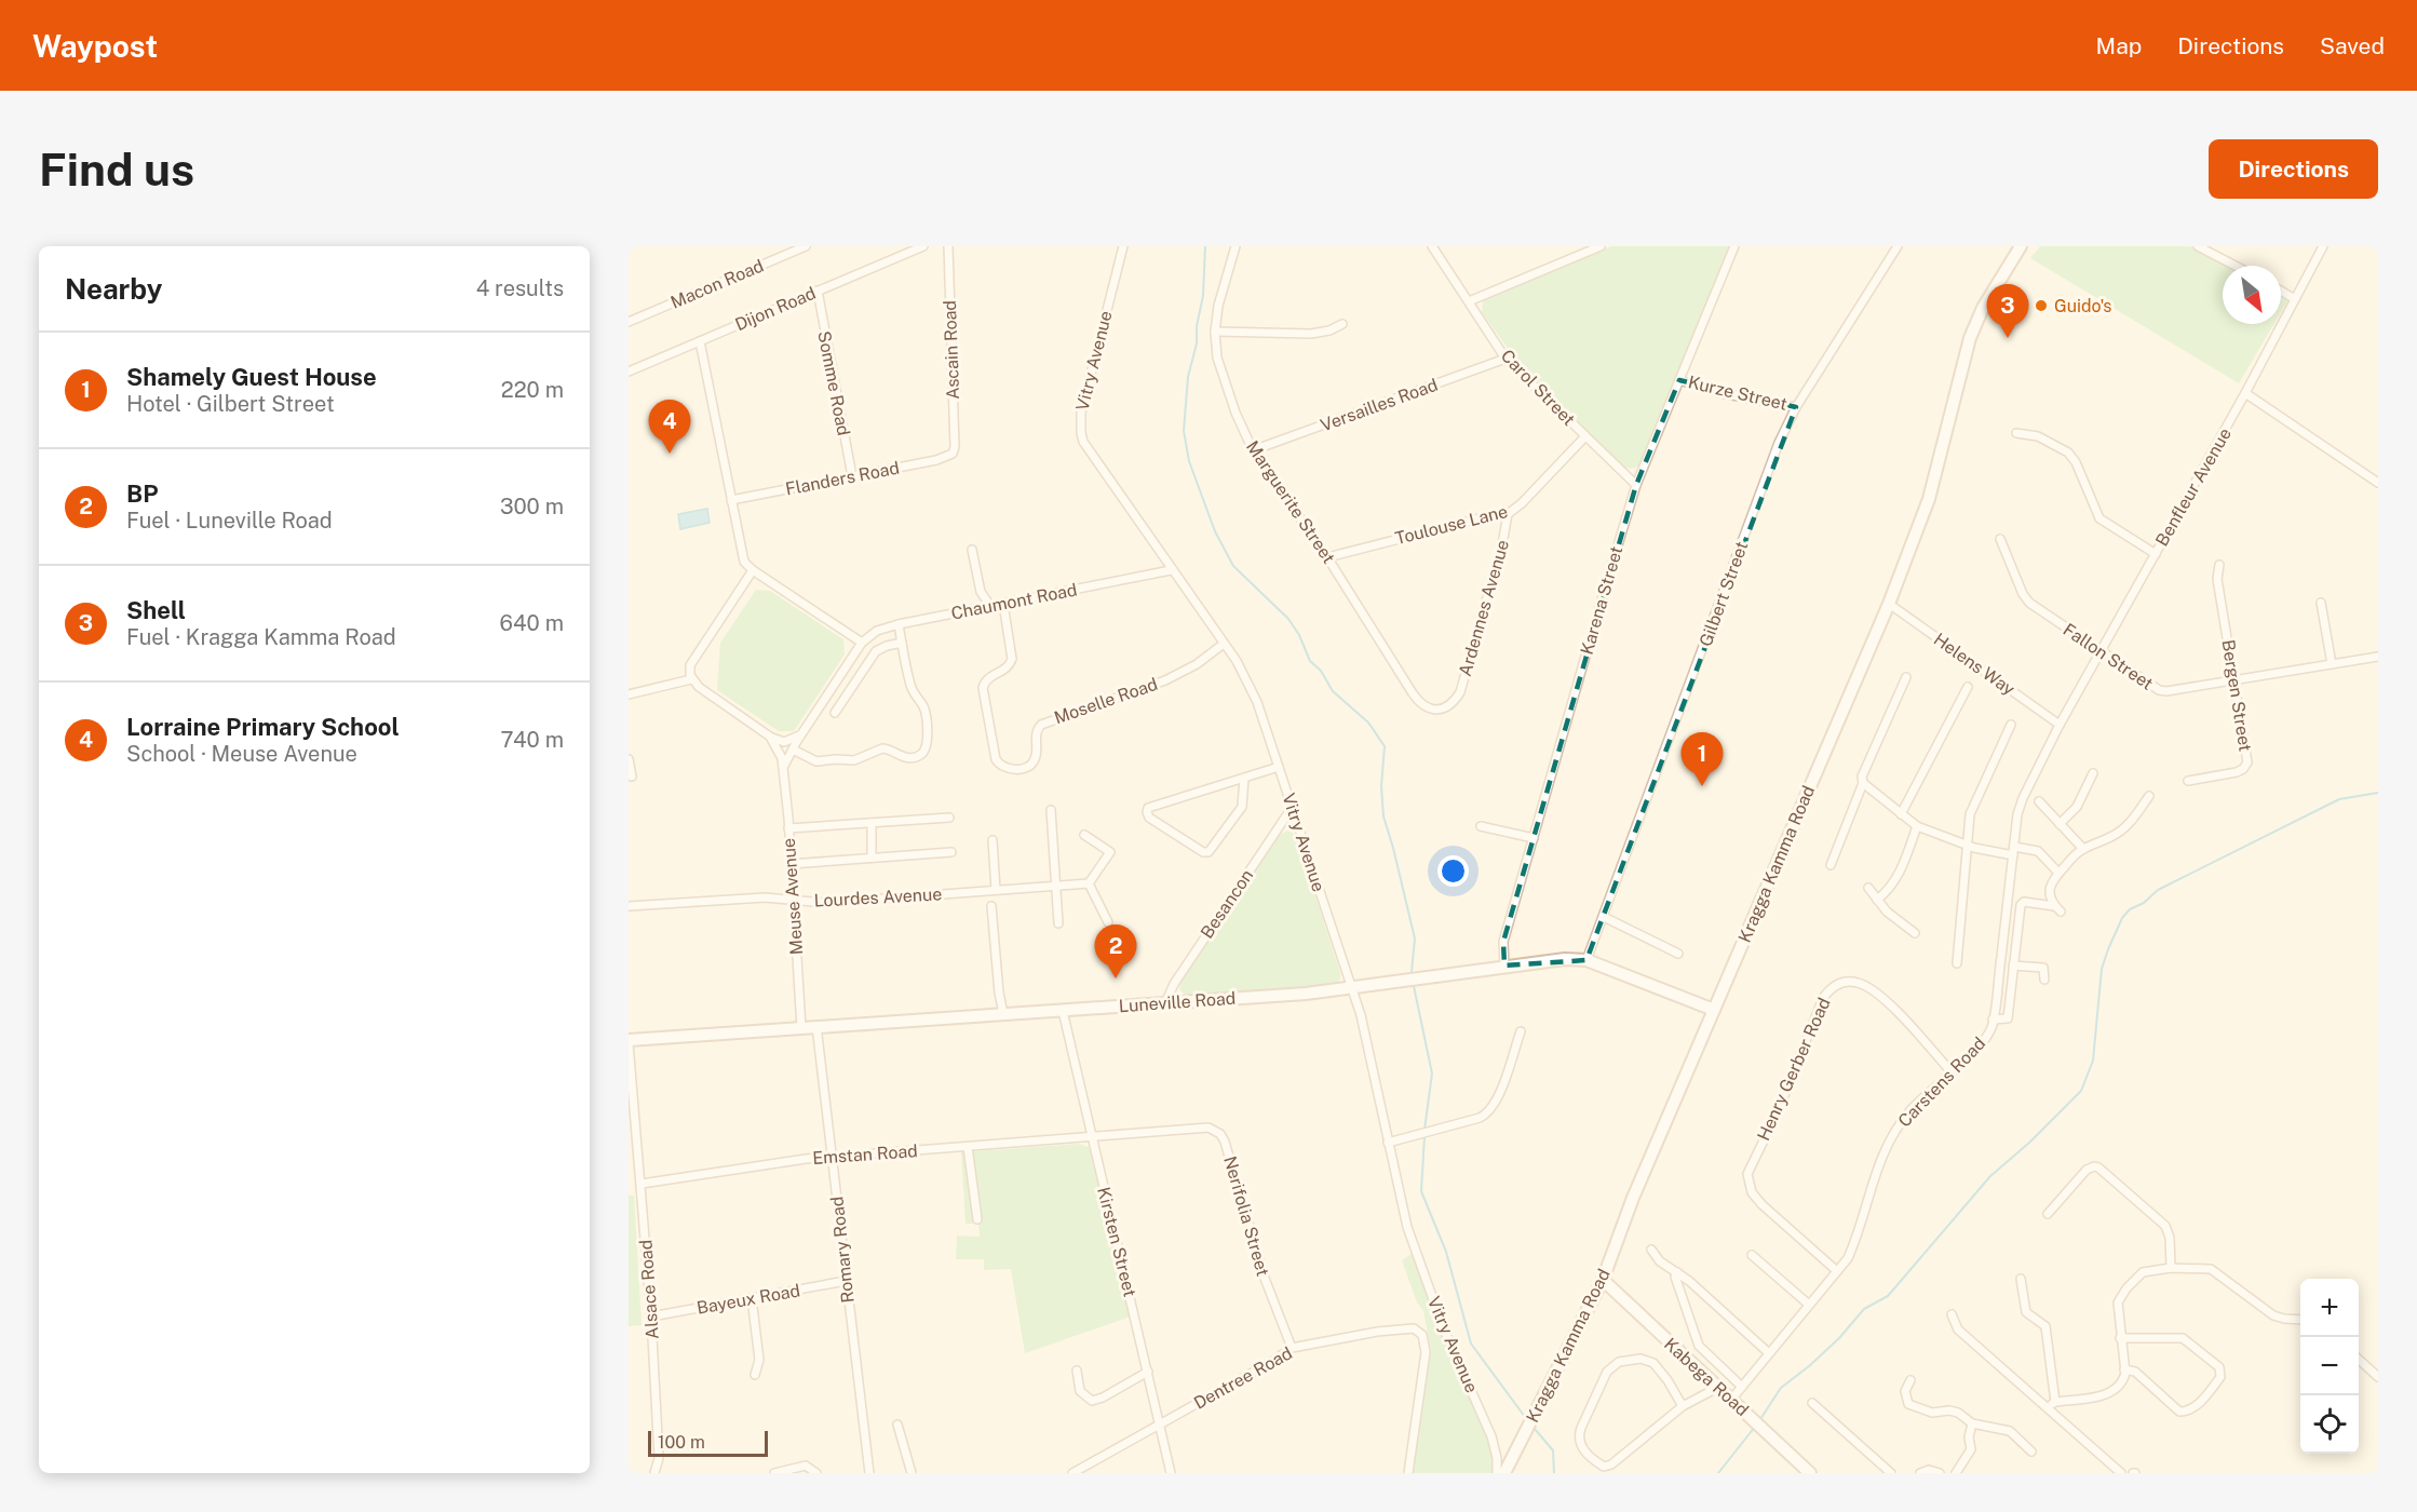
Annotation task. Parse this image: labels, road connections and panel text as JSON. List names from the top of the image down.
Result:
{
  "streets": {
    "street": [
      "Macon Road",
      "Dijon Road",
      "Ascain Road",
      "Vitry Avenue",
      "Somme Road",
      "Carol Street",
      "Kurze Street",
      "Versailles Road",
      "Flanders Road",
      "Benfleur Avenue",
      "Marguerite Street",
      "Toulouse Lane",
      "Gilbert Street",
      "Karena Street",
      "Chaumont Road",
      "Ardennes Avenue",
      "Fallon Street",
      "Helens Way",
      "Bergen Street",
      "Moselle Road",
      "Kragga Kamma Road",
      "Meuse Avenue",
      "Lourdes Avenue",
      "Besancon",
      "Luneville Road",
      "Henry Gerber Road",
      "Carstens Road",
      "Emstan Road",
      "Nerifolia Street",
      "Kirsten Street",
      "Romary Road",
      "Alsace Road",
      "Bayeux Road",
      "Kabega Road",
      "Dentree Road"
    ]
  },
  "crossings": [
    ["Dijon Road", "Somme Road"],
    ["Ascain Road", "Flanders Road"],
    ["Vitry Avenue", "Chaumont Road"],
    ["Vitry Avenue", "Moselle Road"],
    ["Vitry Avenue", "Besancon"],
    ["Vitry Avenue", "Luneville Road"],
    ["Vitry Avenue", "Dentree Road"],
    ["Somme Road", "Flanders Road"],
    ["Carol Street", "Versailles Road"],
    ["Carol Street", "Toulouse Lane"],
    ["Carol Street", "Karena Street"],
    ["Kurze Street", "Gilbert Street"],
    ["Kurze Street", "Karena Street"],
    ["Versailles Road", "Marguerite Street"],
    ["Benfleur Avenue", "Fallon Street"],
    ["Benfleur Avenue", "Helens Way"],
    ["Benfleur Avenue", "Carstens Road"],
    ["Marguerite Street", "Toulouse Lane"],
    ["Marguerite Street", "Ardennes Avenue"],
    ["Toulouse Lane", "Ardennes Avenue"],
    ["Gilbert Street", "Luneville Road"],
    ["Karena Street", "Luneville Road"],
    ["Chaumont Road", "Moselle Road"],
    ["Fallon Street", "Bergen Street"],
    ["Helens Way", "Kragga Kamma Road"],
    ["Helens Way", "Carstens Road"],
    ["Kragga Kamma Road", "Luneville Road"],
    ["Kragga Kamma Road", "Kabega Road"],
    ["Meuse Avenue", "Lourdes Avenue"],
    ["Meuse Avenue", "Luneville Road"],
    ["Besancon", "Luneville Road"],
    ["Luneville Road", "Kirsten Street"],
    ["Luneville Road", "Romary Road"],
    ["Luneville Road", "Alsace Road"],
    ["Henry Gerber Road", "Carstens Road"],
    ["Carstens Road", "Kabega Road"],
    ["Emstan Road", "Nerifolia Street"],
    ["Emstan Road", "Kirsten Street"],
    ["Emstan Road", "Romary Road"],
    ["Emstan Road", "Alsace Road"],
    ["Nerifolia Street", "Kirsten Street"],
    ["Nerifolia Street", "Dentree Road"],
    ["Kirsten Street", "Dentree Road"],
    ["Romary Road", "Bayeux Road"],
    ["Alsace Road", "Bayeux Road"]
  ],
  "places": ["Guido's"],
  "scale_bar": "100 m",
  "north": "bottom right",
  "page": {
    "header": "Waypost",
    "nav": ["Map", "Directions", "Saved"],
    "buttons": "Directions",
    "title": "Find us",
    "heading": ["Nearby", "4 results"],
    "pins": [
      "3",
      "4",
      "1",
      "2"
    ],
    "list": [
      {
        "mark": "1",
        "name": "Shamely Guest House",
        "note": "Hotel · Gilbert Street",
        "value": "220 m"
      },
      {
        "mark": "2",
        "name": "BP",
        "note": "Fuel · Luneville Road",
        "value": "300 m"
      },
      {
        "mark": "3",
        "name": "Shell",
        "note": "Fuel · Kragga Kamma Road",
        "value": "640 m"
      },
      {
        "mark": "4",
        "name": "Lorraine Primary School",
        "note": "School · Meuse Avenue",
        "value": "740 m"
      }
    ],
    "map_buttons": ["+", "−"],
    "scale": "100 m"
  }
}
